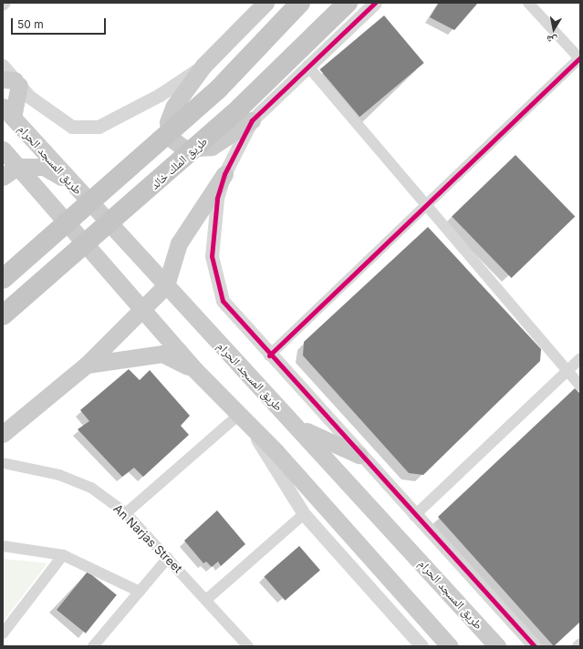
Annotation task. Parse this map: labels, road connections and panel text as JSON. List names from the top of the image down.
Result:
{
  "streets": {
    "highway": ["طريق الملك خالد"],
    "main road": ["طريق المسجد الحرام"],
    "street": ["An Narjas Street"]
  },
  "scale_bar": "50 m",
  "north": "bottom"
}
